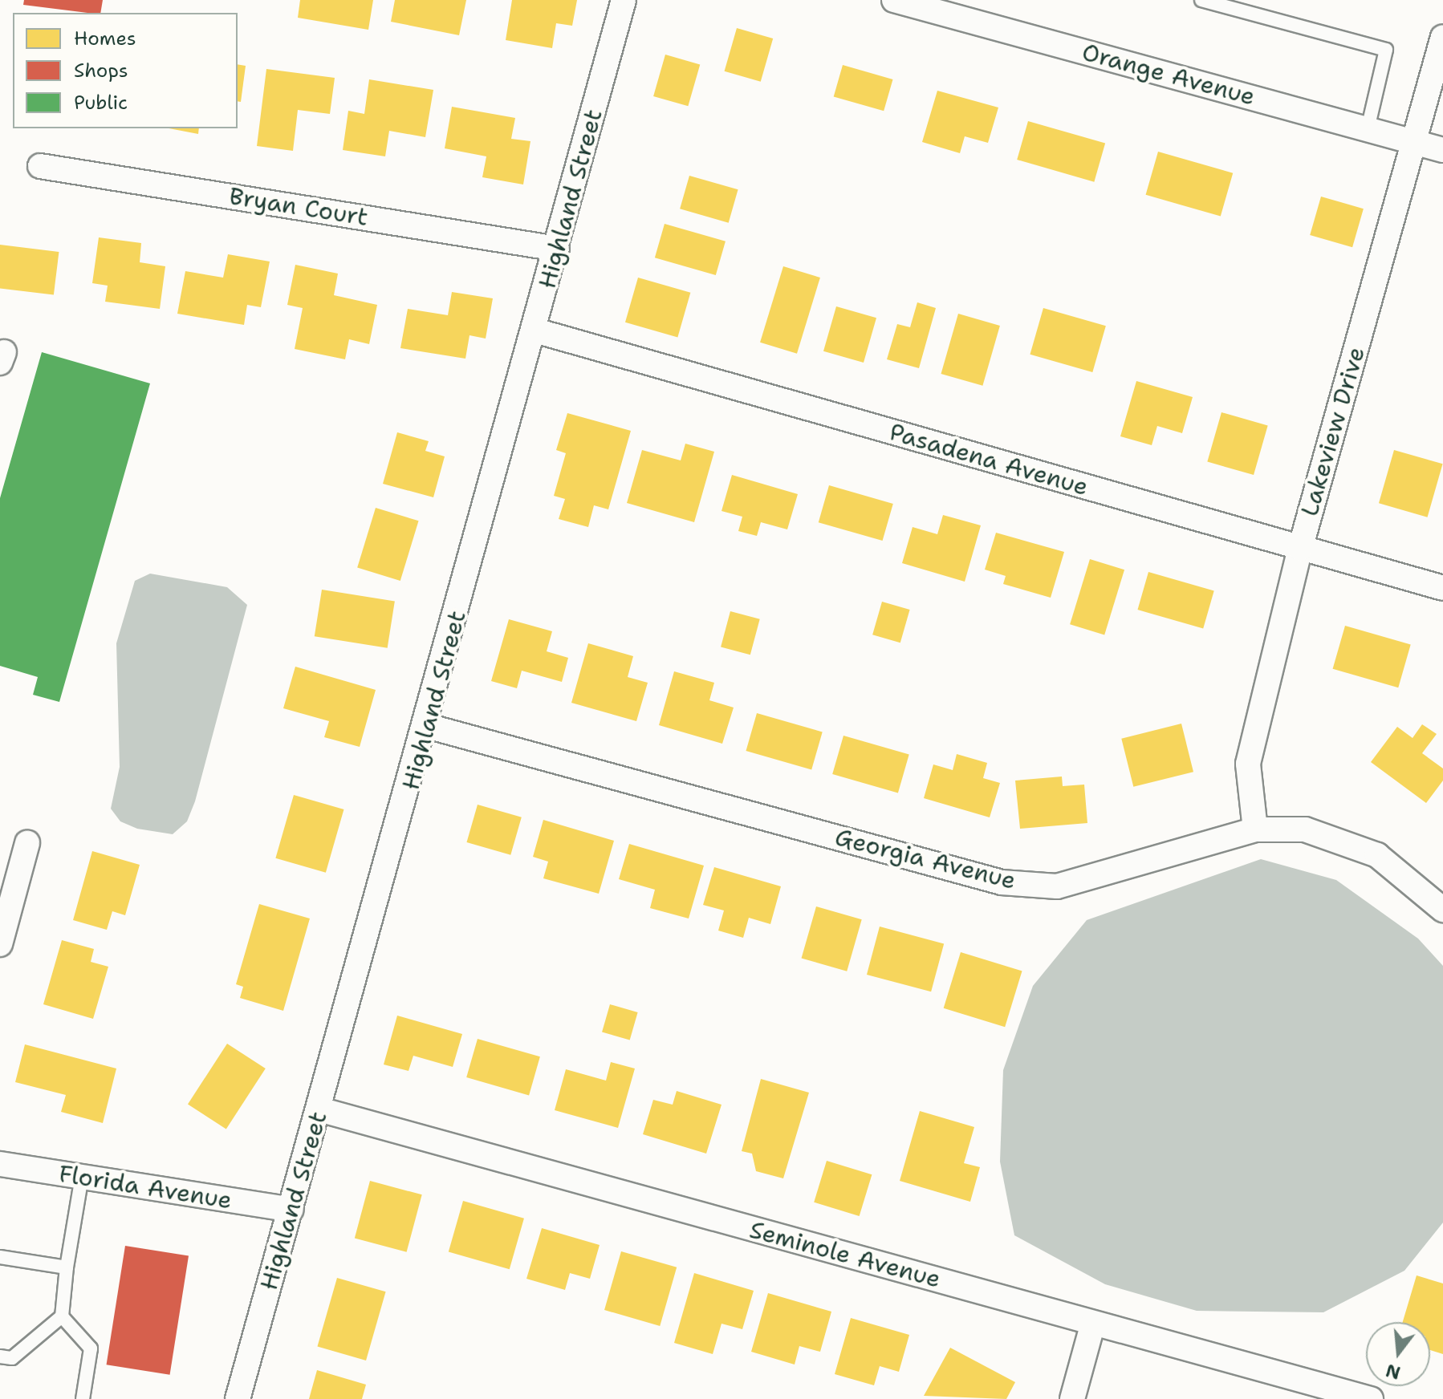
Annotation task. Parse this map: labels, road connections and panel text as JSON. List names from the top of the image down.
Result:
{
  "streets": {
    "street": [
      "Orange Avenue",
      "Highland Street",
      "Bryan Court",
      "Lakeview Drive",
      "Pasadena Avenue",
      "Georgia Avenue",
      "Florida Avenue",
      "Seminole Avenue"
    ]
  },
  "crossings": [
    ["Orange Avenue", "Lakeview Drive"],
    ["Highland Street", "Bryan Court"],
    ["Highland Street", "Pasadena Avenue"],
    ["Highland Street", "Georgia Avenue"],
    ["Highland Street", "Florida Avenue"],
    ["Highland Street", "Seminole Avenue"],
    ["Lakeview Drive", "Pasadena Avenue"],
    ["Lakeview Drive", "Georgia Avenue"]
  ],
  "legend": ["Homes", "Shops", "Public"],
  "north": "bottom"
}
